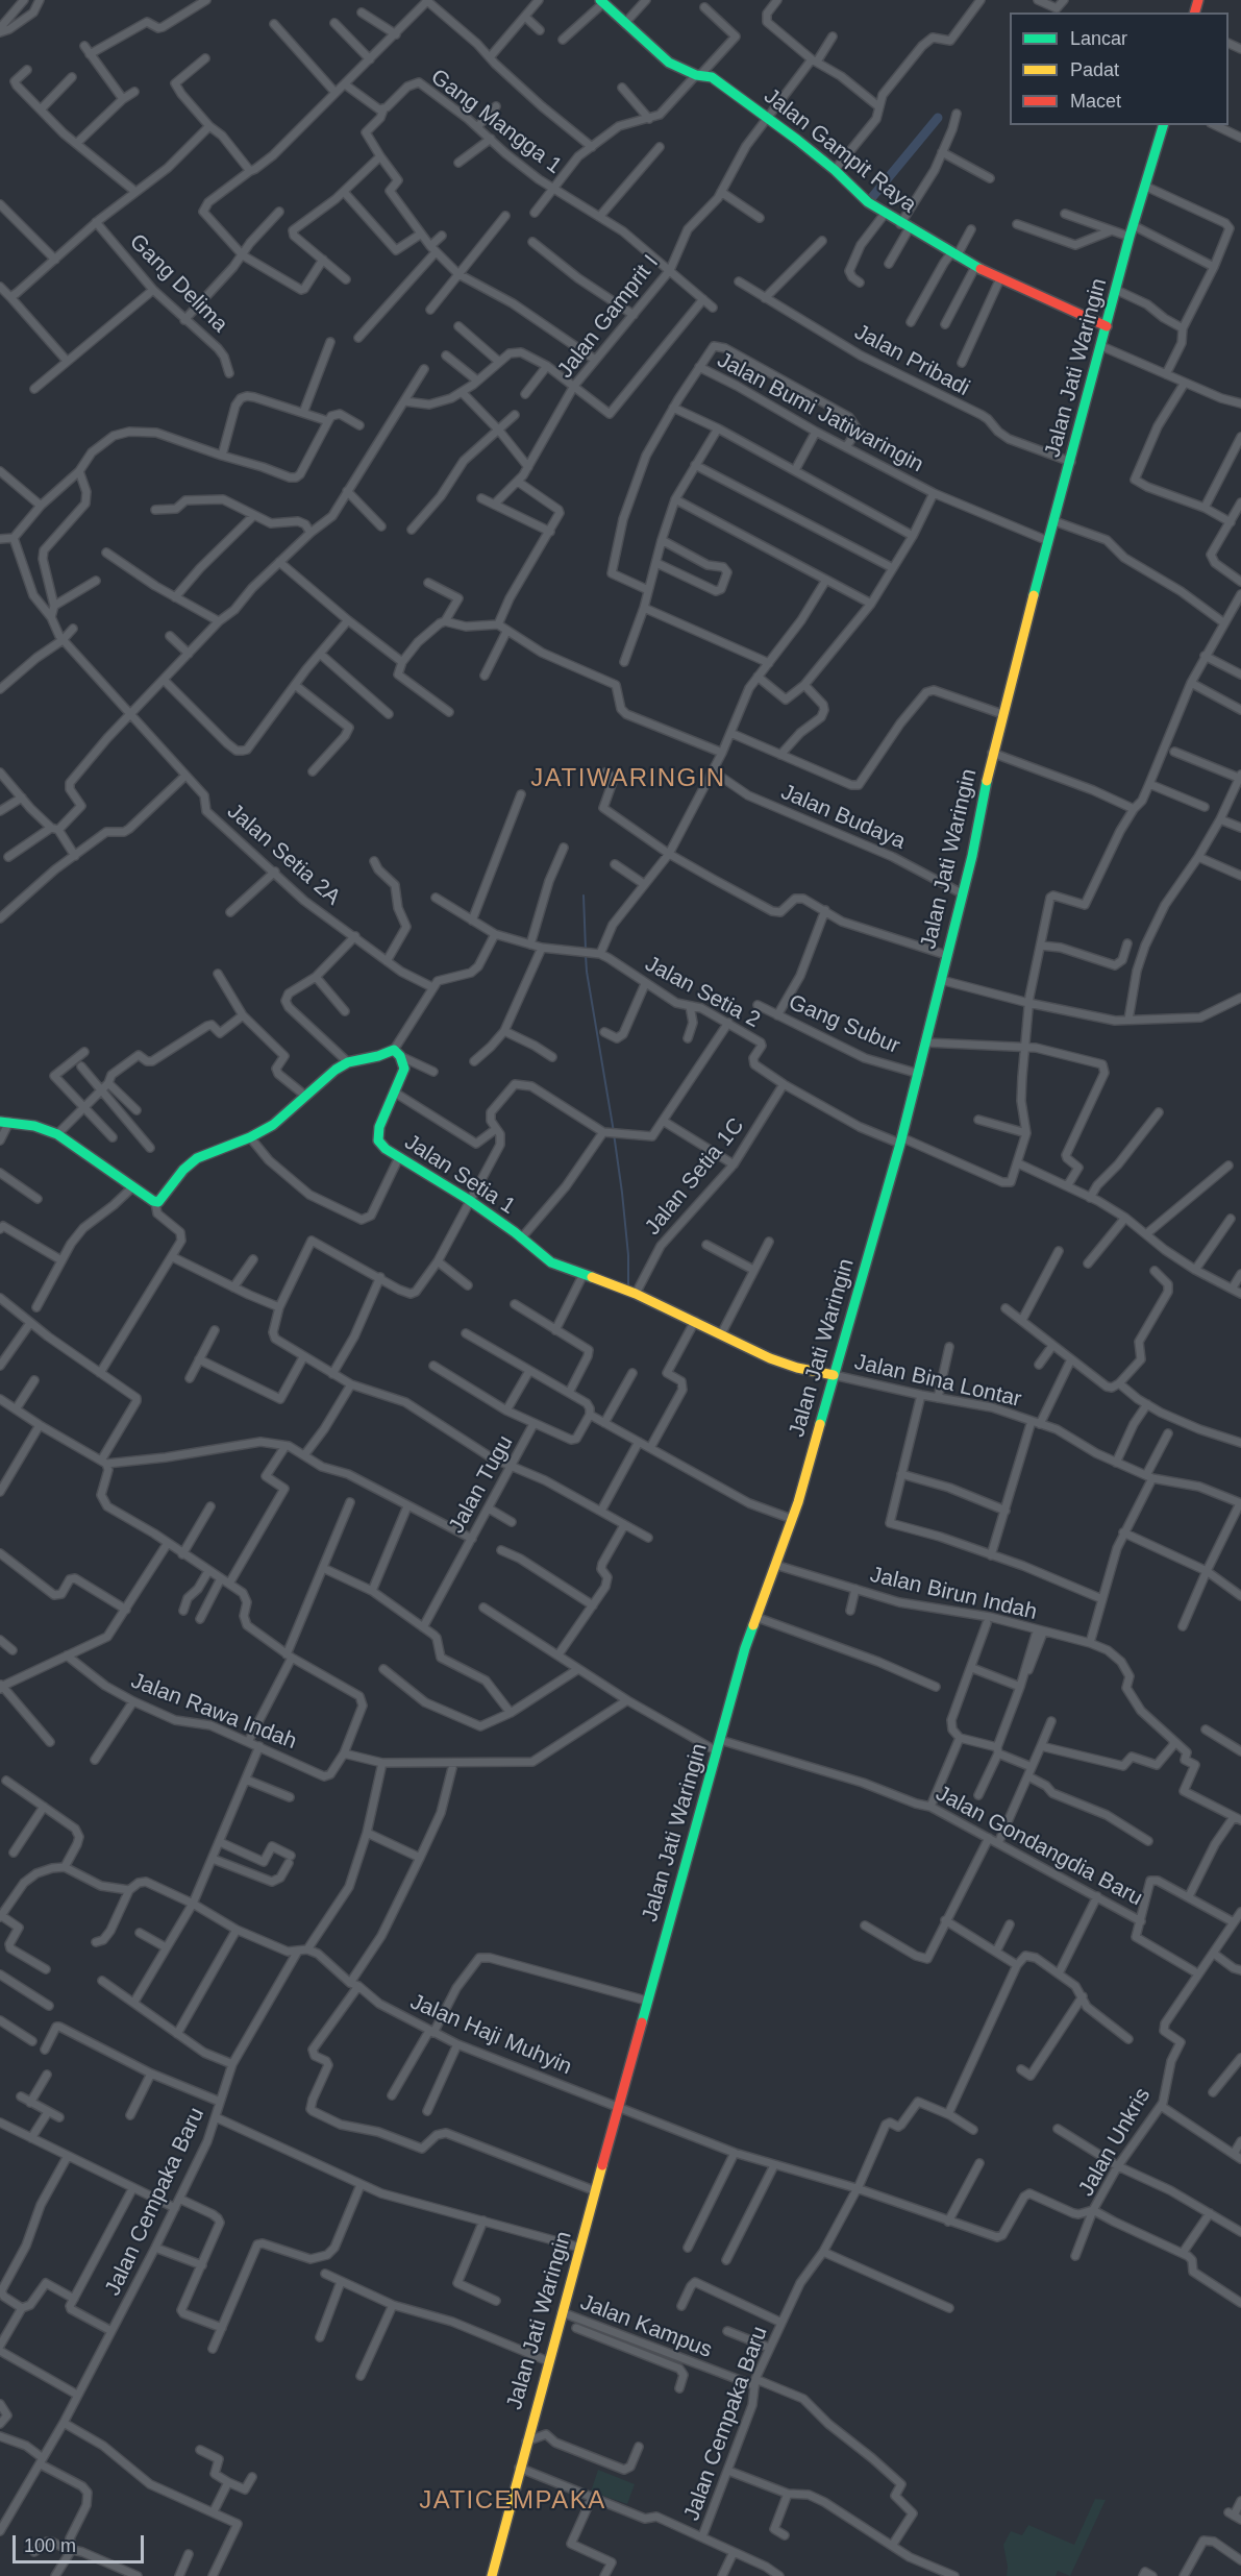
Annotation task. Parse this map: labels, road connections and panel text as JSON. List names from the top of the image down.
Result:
{
  "streets": {
    "main road": ["Jalan Gampit Raya", "Jalan Jati Waringin", "Jalan Setia 1"],
    "street": [
      "Gang Mangga 1",
      "Gang Delima",
      "Jalan Gamprit I",
      "Jalan Pribadi",
      "Jalan Bumi Jatiwaringin",
      "Jalan Budaya",
      "Jalan Setia 2A",
      "Jalan Setia 2",
      "Gang Subur",
      "Jalan Setia 1C",
      "Jalan Bina Lontar",
      "Jalan Tugu",
      "Jalan Birun Indah",
      "Jalan Rawa Indah",
      "Jalan Gondangdia Baru",
      "Jalan Haji Muhyin",
      "Jalan Unkris",
      "Jalan Cempaka Baru",
      "Jalan Kampus"
    ]
  },
  "crossings": [
    ["Gang Mangga 1", "Jalan Gamprit I"],
    ["Jalan Gampit Raya", "Jalan Gamprit I"],
    ["Jalan Gampit Raya", "Jalan Jati Waringin"],
    ["Jalan Pribadi", "Jalan Jati Waringin"],
    ["Jalan Jati Waringin", "Jalan Bumi Jatiwaringin"],
    ["Jalan Jati Waringin", "Jalan Budaya"],
    ["Jalan Jati Waringin", "Jalan Setia 2"],
    ["Jalan Jati Waringin", "Gang Subur"],
    ["Jalan Jati Waringin", "Jalan Setia 1"],
    ["Jalan Jati Waringin", "Jalan Bina Lontar"],
    ["Jalan Jati Waringin", "Jalan Birun Indah"],
    ["Jalan Jati Waringin", "Jalan Gondangdia Baru"],
    ["Jalan Jati Waringin", "Jalan Haji Muhyin"],
    ["Jalan Jati Waringin", "Jalan Kampus"],
    ["Jalan Setia 2", "Jalan Setia 1C"],
    ["Jalan Setia 1", "Jalan Setia 1C"],
    ["Jalan Setia 1", "Jalan Bina Lontar"],
    ["Jalan Gondangdia Baru", "Jalan Unkris"],
    ["Jalan Haji Muhyin", "Jalan Unkris"],
    ["Jalan Haji Muhyin", "Jalan Cempaka Baru"],
    ["Jalan Cempaka Baru", "Jalan Kampus"]
  ],
  "districts": ["JATIWARINGIN", "JATICEMPAKA"],
  "legend": ["Lancar", "Padat", "Macet"],
  "scale_bar": "100 m"
}
